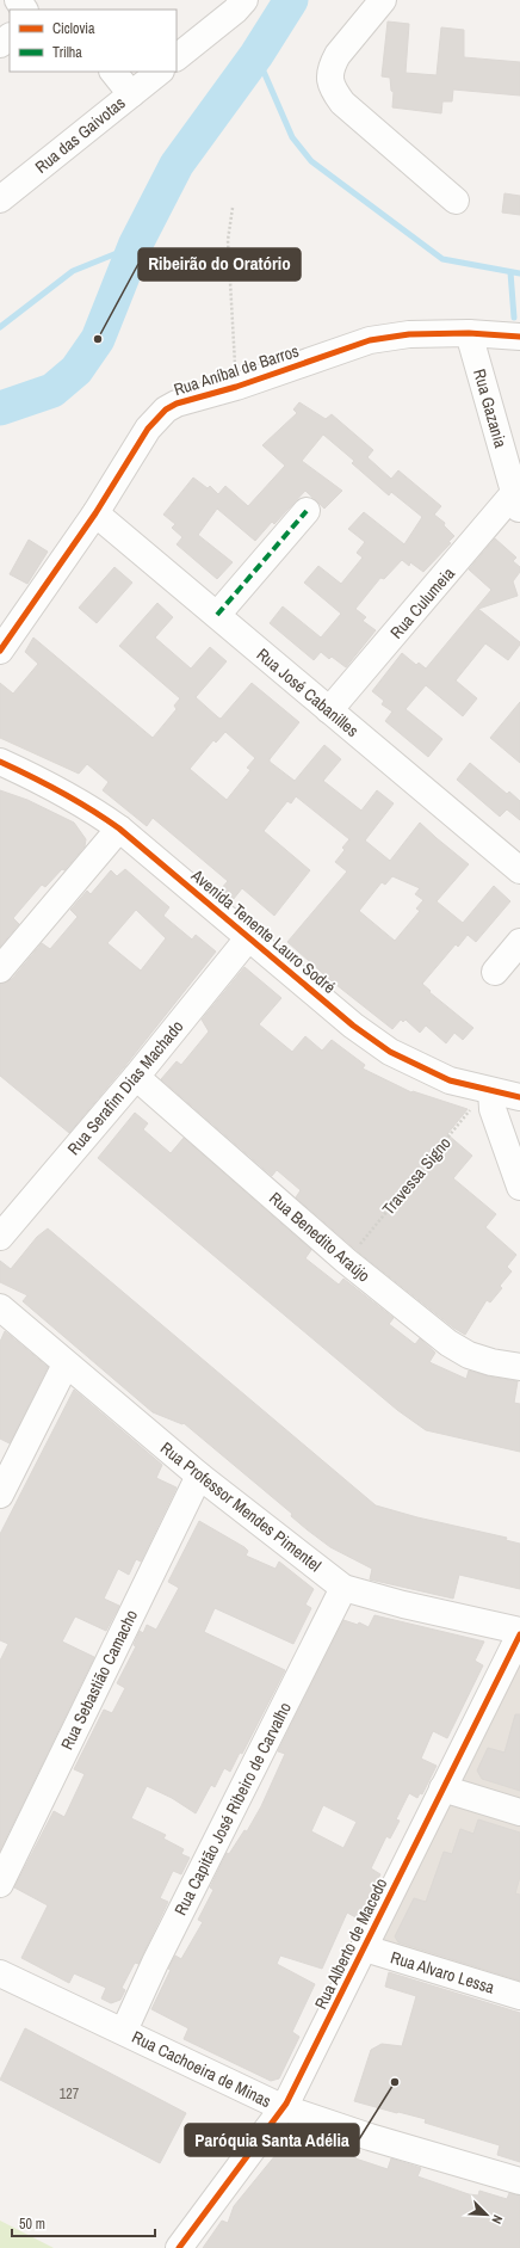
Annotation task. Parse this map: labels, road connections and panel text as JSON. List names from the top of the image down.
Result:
{
  "streets": {
    "street": [
      "Rua das Gaivotas",
      "Rua Aníbal de Barros",
      "Rua Gazania",
      "Rua Culumeia",
      "Rua José Cabanilles",
      "Avenida Tenente Lauro Sodré",
      "Rua Serafim Dias Machado",
      "Rua Benedito Araújo",
      "Rua Professor Mendes Pimentel",
      "Rua Sebastião Camacho",
      "Rua Capitão José Ribeiro de Carvalho",
      "Rua Alberto de Macedo",
      "Rua Alvaro Lessa",
      "Rua Cachoeira de Minas"
    ],
    "path": ["Travessa Signo"]
  },
  "crossings": [
    ["Rua Aníbal de Barros", "Rua Gazania"],
    ["Rua Aníbal de Barros", "Rua José Cabanilles"],
    ["Rua Gazania", "Rua Culumeia"],
    ["Rua Culumeia", "Rua José Cabanilles"],
    ["Avenida Tenente Lauro Sodré", "Rua Serafim Dias Machado"],
    ["Avenida Tenente Lauro Sodré", "Travessa Signo"],
    ["Rua Serafim Dias Machado", "Rua Benedito Araújo"],
    ["Travessa Signo", "Rua Benedito Araújo"],
    ["Rua Professor Mendes Pimentel", "Rua Sebastião Camacho"],
    ["Rua Professor Mendes Pimentel", "Rua Capitão José Ribeiro de Carvalho"],
    ["Rua Capitão José Ribeiro de Carvalho", "Rua Cachoeira de Minas"],
    ["Rua Alberto de Macedo", "Rua Alvaro Lessa"],
    ["Rua Alberto de Macedo", "Rua Cachoeira de Minas"]
  ],
  "places": ["Ribeirão do Oratório", "Paróquia Santa Adélia"],
  "house_numbers": ["127"],
  "legend": ["Ciclovia", "Trilha"],
  "scale_bar": "50 m",
  "north": "bottom right"
}
